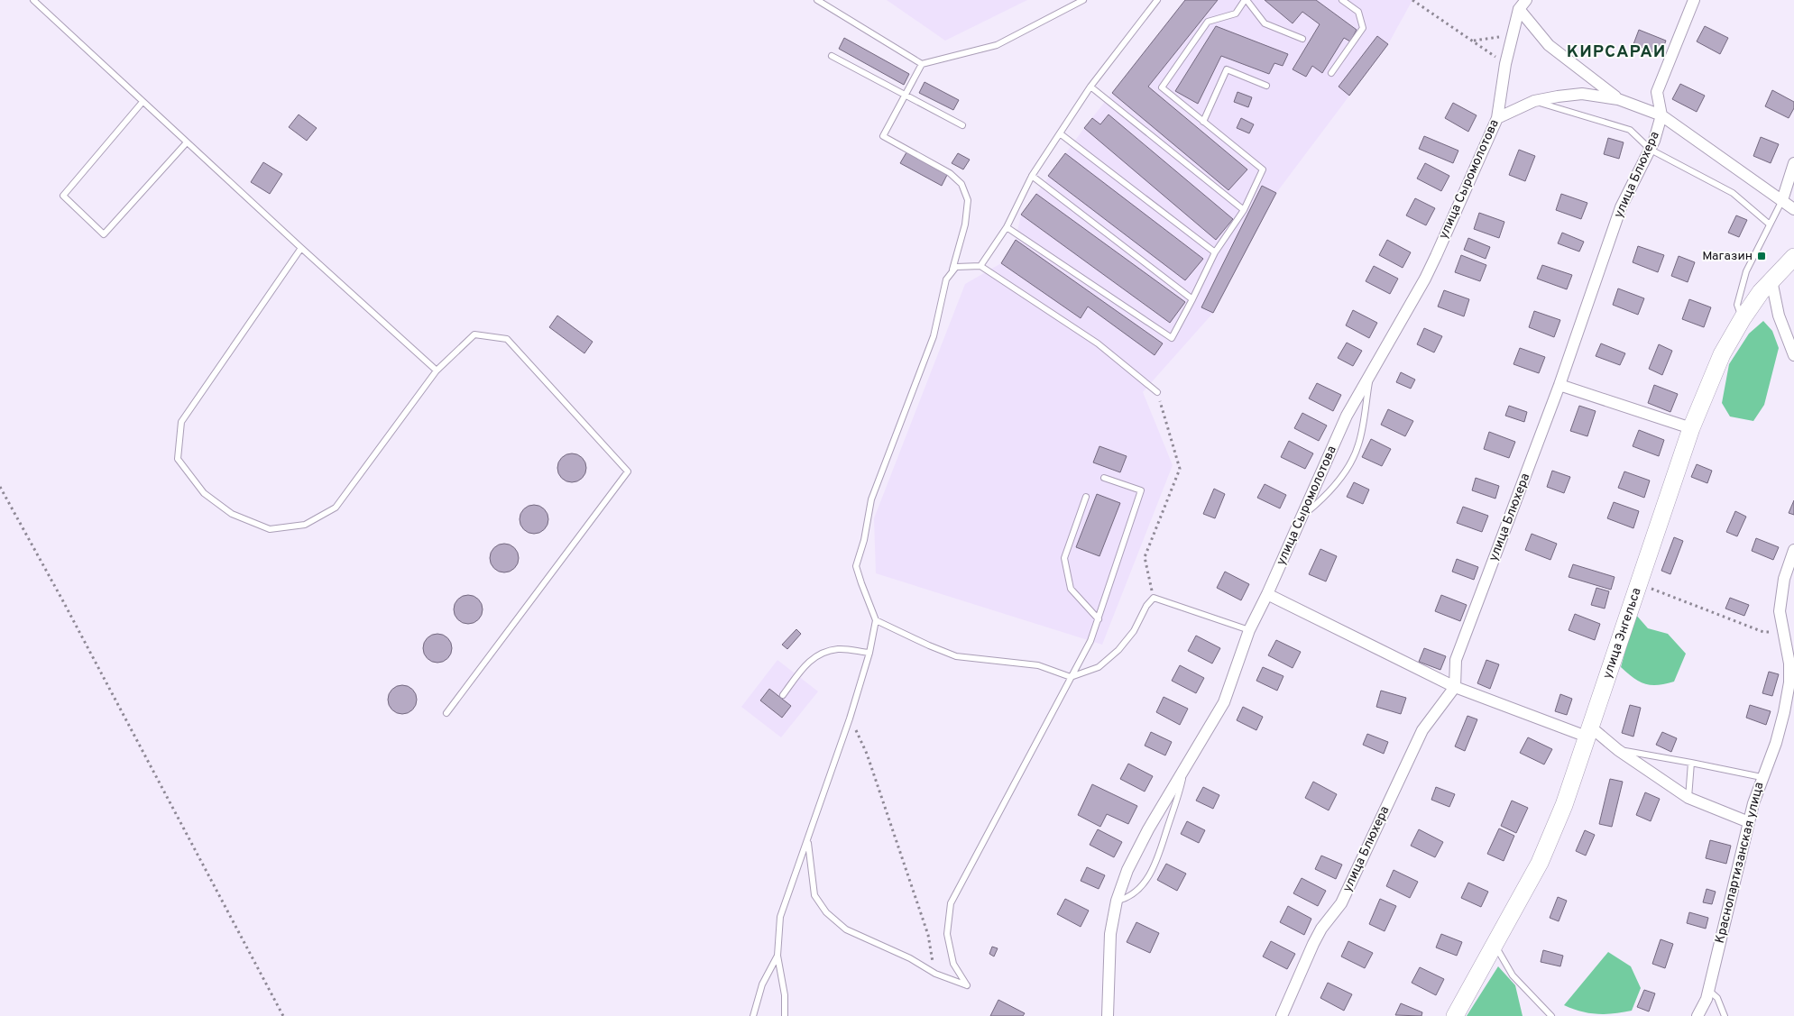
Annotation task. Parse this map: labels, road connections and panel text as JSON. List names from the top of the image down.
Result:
{
  "streets": {
    "main road": ["улица Энгельса"],
    "street": ["улица Блюхера", "улица Сыромолотова", "Краснопартизанская улица"]
  },
  "districts": ["КИРСАРАИ"],
  "places": {
    "transit": ["Магазин"]
  }
}
